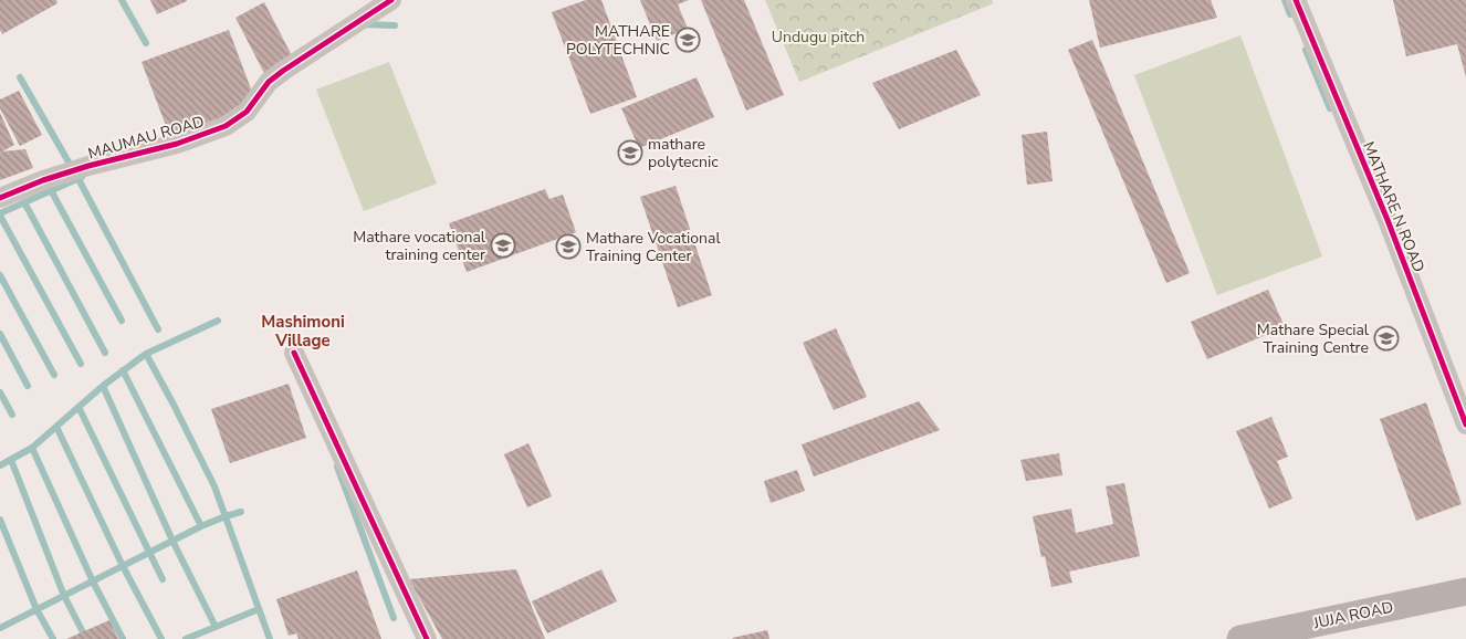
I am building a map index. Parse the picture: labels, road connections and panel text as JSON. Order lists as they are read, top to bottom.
{
  "streets": {
    "main road": ["JUJA ROAD"],
    "street": ["MAUMAU ROAD", "MATHARE N ROAD"]
  },
  "districts": ["Mashimoni Village"],
  "parks": ["Undugu pitch"],
  "places": {
    "school or university": [
      "MATHARE POLYTECHNIC",
      "mathare polytecnic",
      "Mathare vocational training center",
      "Mathare Vocational Training Center",
      "Mathare Special Training Centre"
    ]
  }
}
